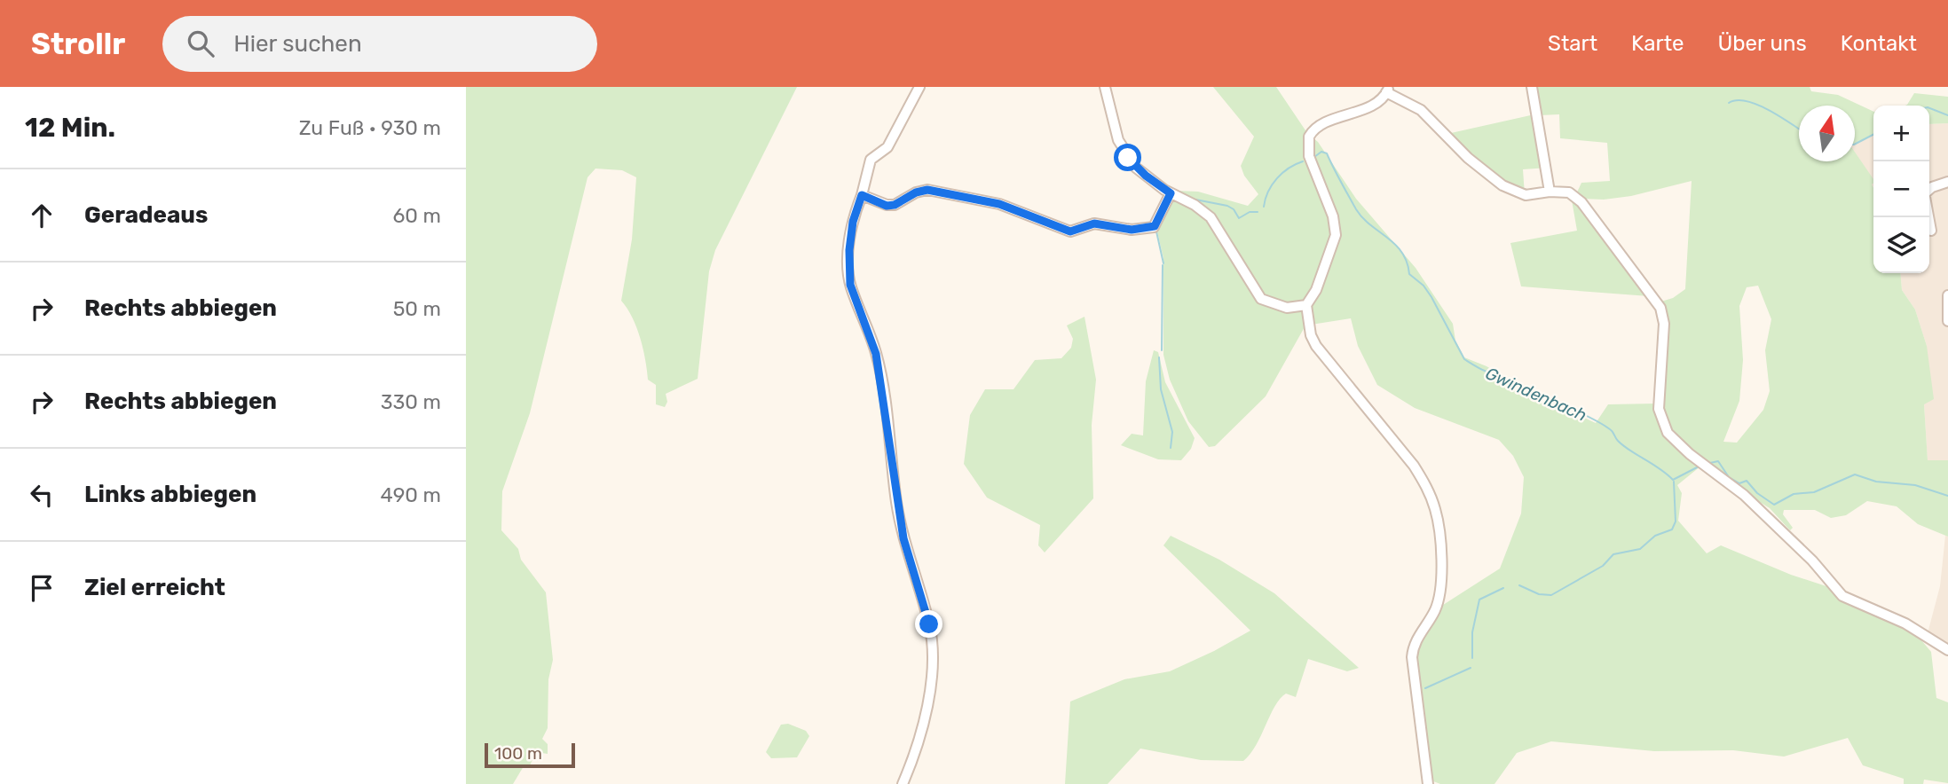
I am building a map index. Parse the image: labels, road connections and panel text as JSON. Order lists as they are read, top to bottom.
{
  "water": ["Gwindenbach"],
  "scale_bar": "100 m",
  "north": "top",
  "page": {
    "header": "Strollr",
    "search": "Hier suchen",
    "nav": [
      "Start",
      "Karte",
      "Über uns",
      "Kontakt"
    ],
    "heading": ["12 Min.", "Zu Fuß · 930 m"],
    "map_buttons": ["+", "−"],
    "list": [
      ["Geradeaus", "60 m"],
      ["Rechts abbiegen", "50 m"],
      ["Rechts abbiegen", "330 m"],
      ["Links abbiegen", "490 m"],
      "Ziel erreicht"
    ],
    "scale": "100 m"
  }
}
